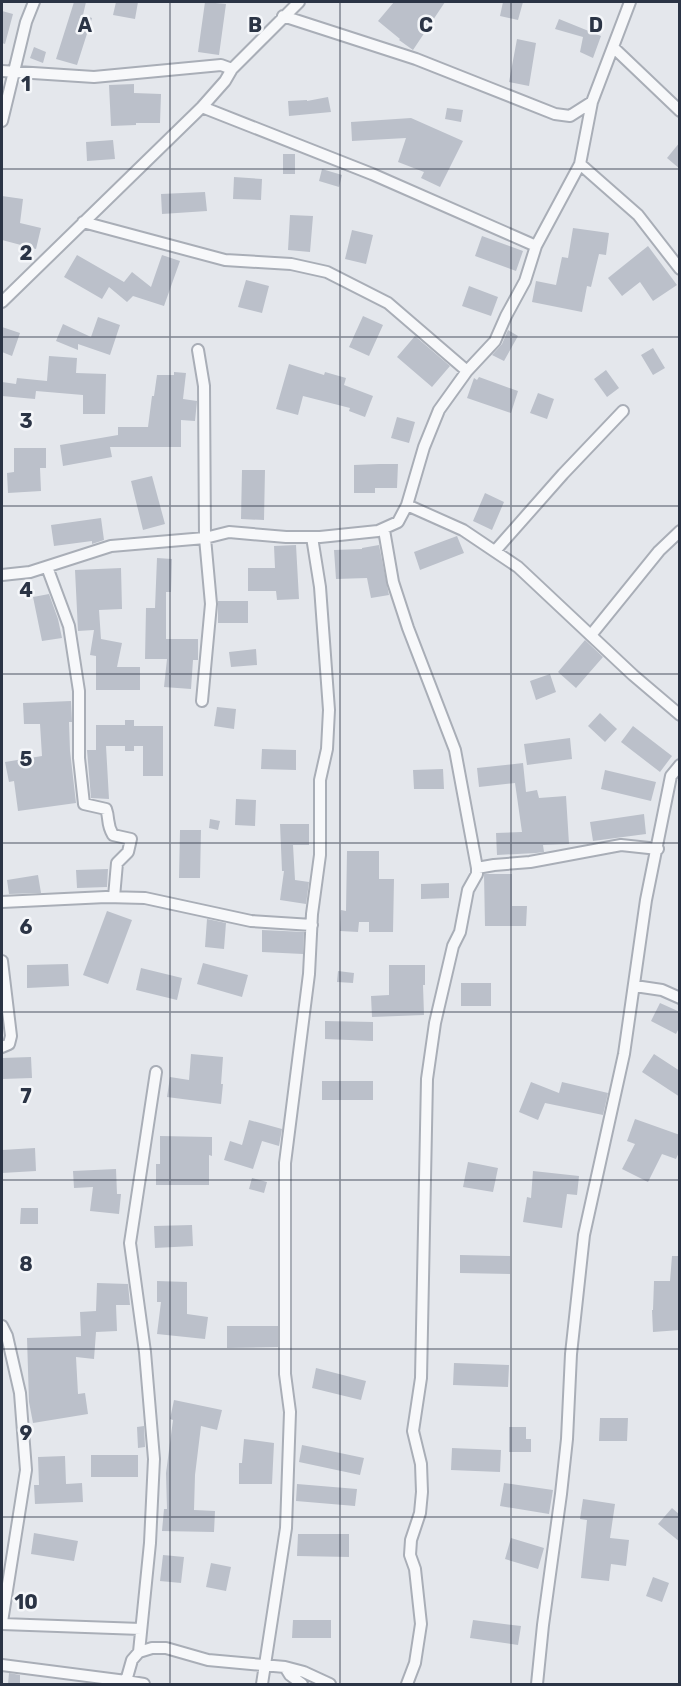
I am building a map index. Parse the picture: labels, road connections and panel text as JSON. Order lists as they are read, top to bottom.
{
  "grid": {
    "columns": [
      "A",
      "B",
      "C",
      "D"
    ],
    "rows": [
      "1",
      "2",
      "3",
      "4",
      "5",
      "6",
      "7",
      "8",
      "9",
      "10"
    ]
  }
}
